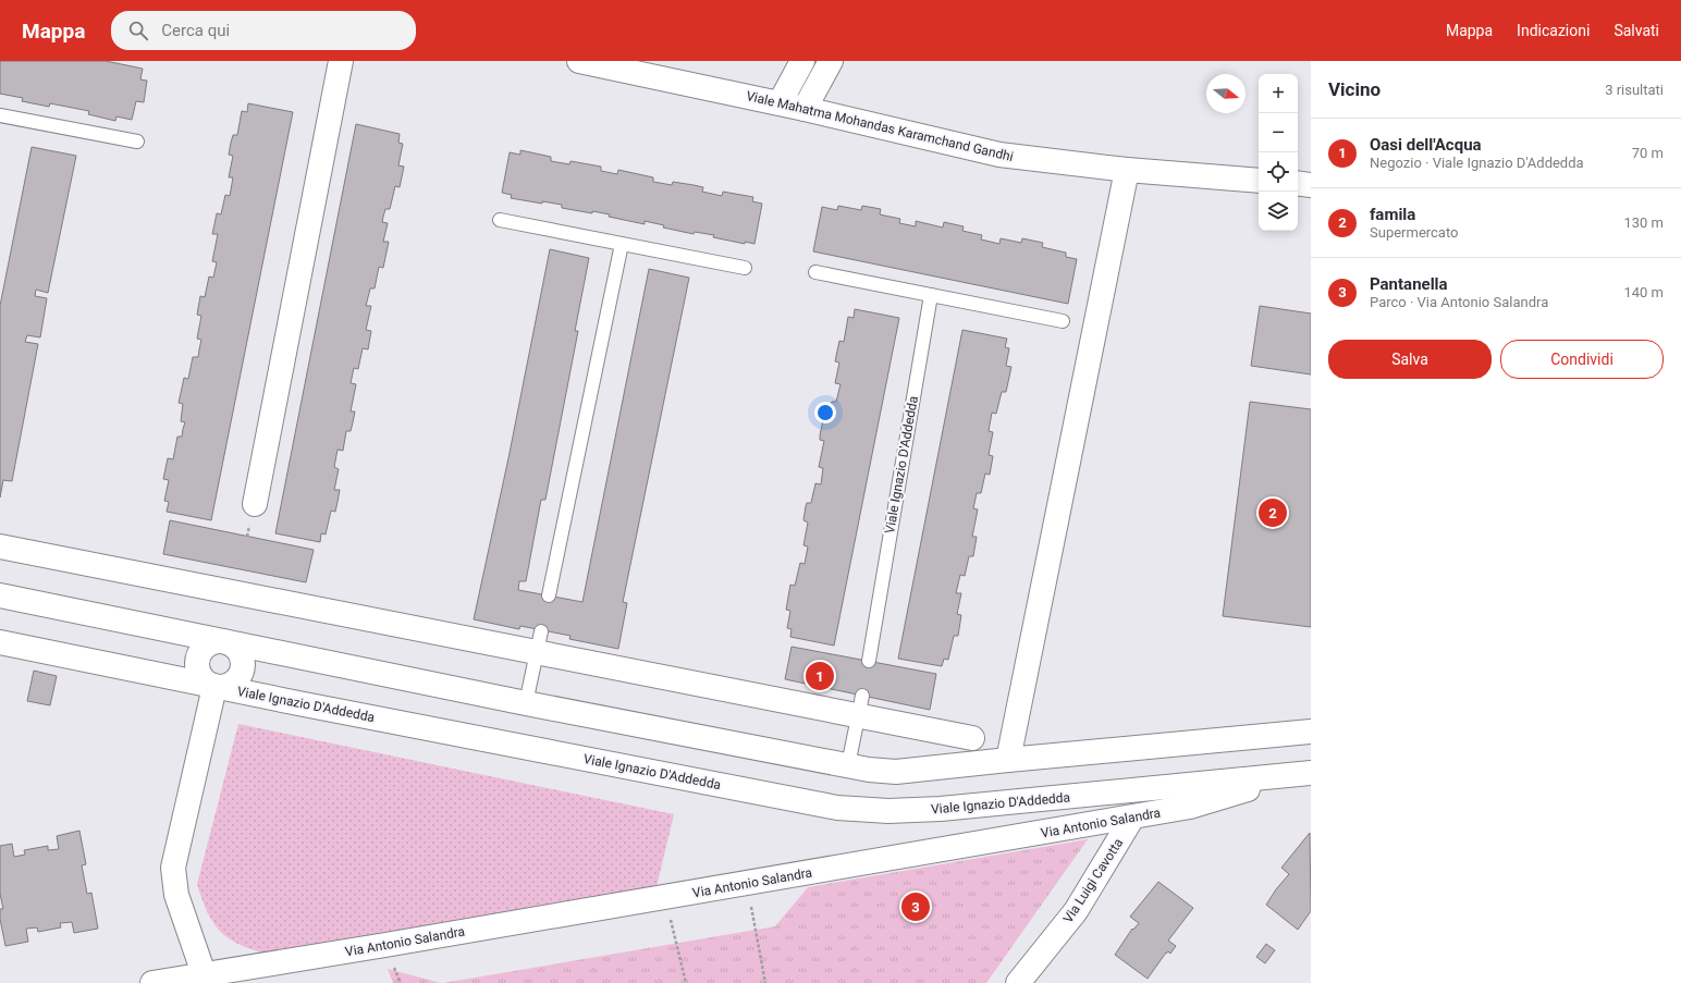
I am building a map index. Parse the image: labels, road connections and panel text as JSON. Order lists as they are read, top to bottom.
{
  "streets": {
    "street": [
      "Viale Mahatma Mohandas Karamchand Gandhi",
      "Viale Ignazio D'Addedda",
      "Via Antonio Salandra",
      "Via Luigi Cavotta"
    ]
  },
  "crossings": [
    ["Viale Ignazio D'Addedda", "Via Antonio Salandra"],
    ["Via Antonio Salandra", "Via Luigi Cavotta"]
  ],
  "north": "right",
  "page": {
    "header": "Mappa",
    "search": "Cerca qui",
    "nav": ["Mappa", "Indicazioni", "Salvati"],
    "heading": ["Vicino", "3 risultati"],
    "map_buttons": ["+", "−"],
    "list": [
      {
        "mark": "1",
        "name": "Oasi dell'Acqua",
        "note": "Negozio · Viale Ignazio D'Addedda",
        "value": "70 m"
      },
      {
        "mark": "2",
        "name": "famila",
        "note": "Supermercato",
        "value": "130 m"
      },
      {
        "mark": "3",
        "name": "Pantanella",
        "note": "Parco · Via Antonio Salandra",
        "value": "140 m"
      }
    ],
    "buttons": ["Salva", "Condividi"],
    "pins": ["2", "1", "3"]
  }
}
